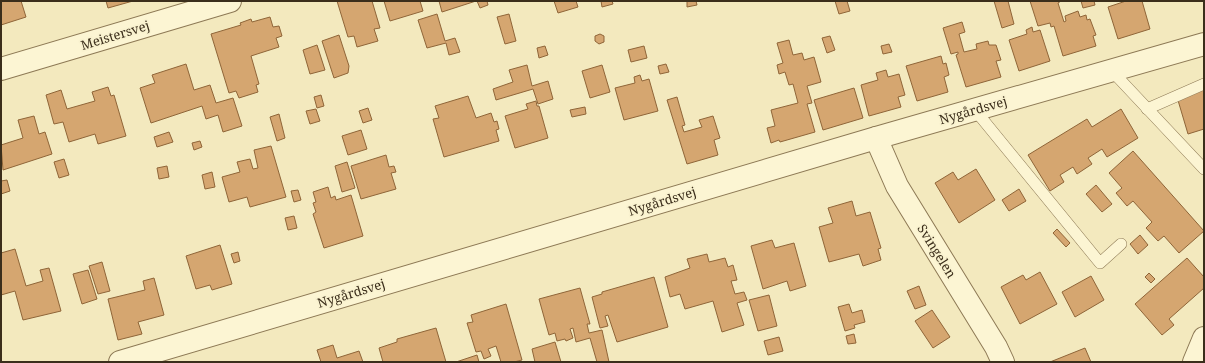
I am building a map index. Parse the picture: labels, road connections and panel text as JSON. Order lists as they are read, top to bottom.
{
  "streets": {
    "street": ["Meistersvej", "Nygårdsvej", "Svingelen"]
  },
  "crossings": [
    ["Nygårdsvej", "Svingelen"]
  ]
}
